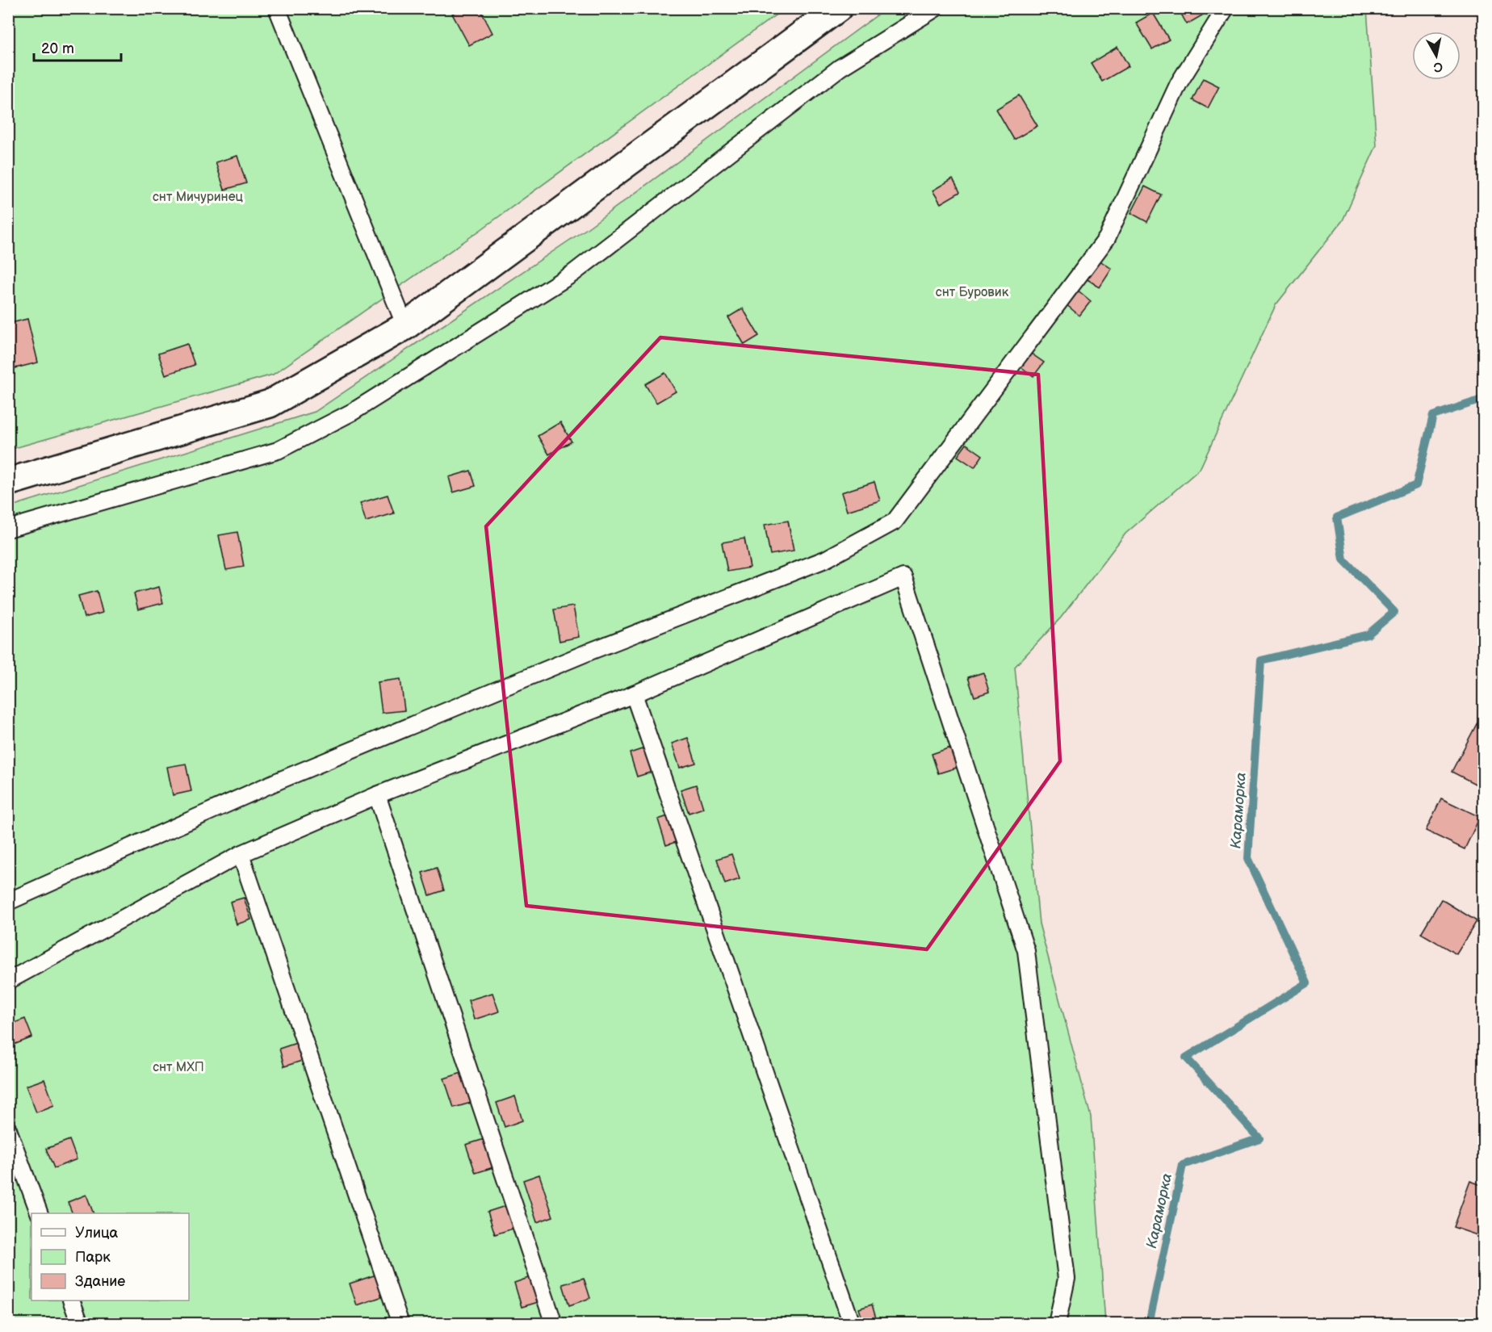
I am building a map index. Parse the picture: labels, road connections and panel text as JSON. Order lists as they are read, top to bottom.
{
  "water": ["Караморка"],
  "parks": ["снт Мичуринец", "снт Буровик", "снт МХП"],
  "legend": ["Улица", "Парк", "Здание"],
  "scale_bar": "20 m",
  "north": "bottom"
}
